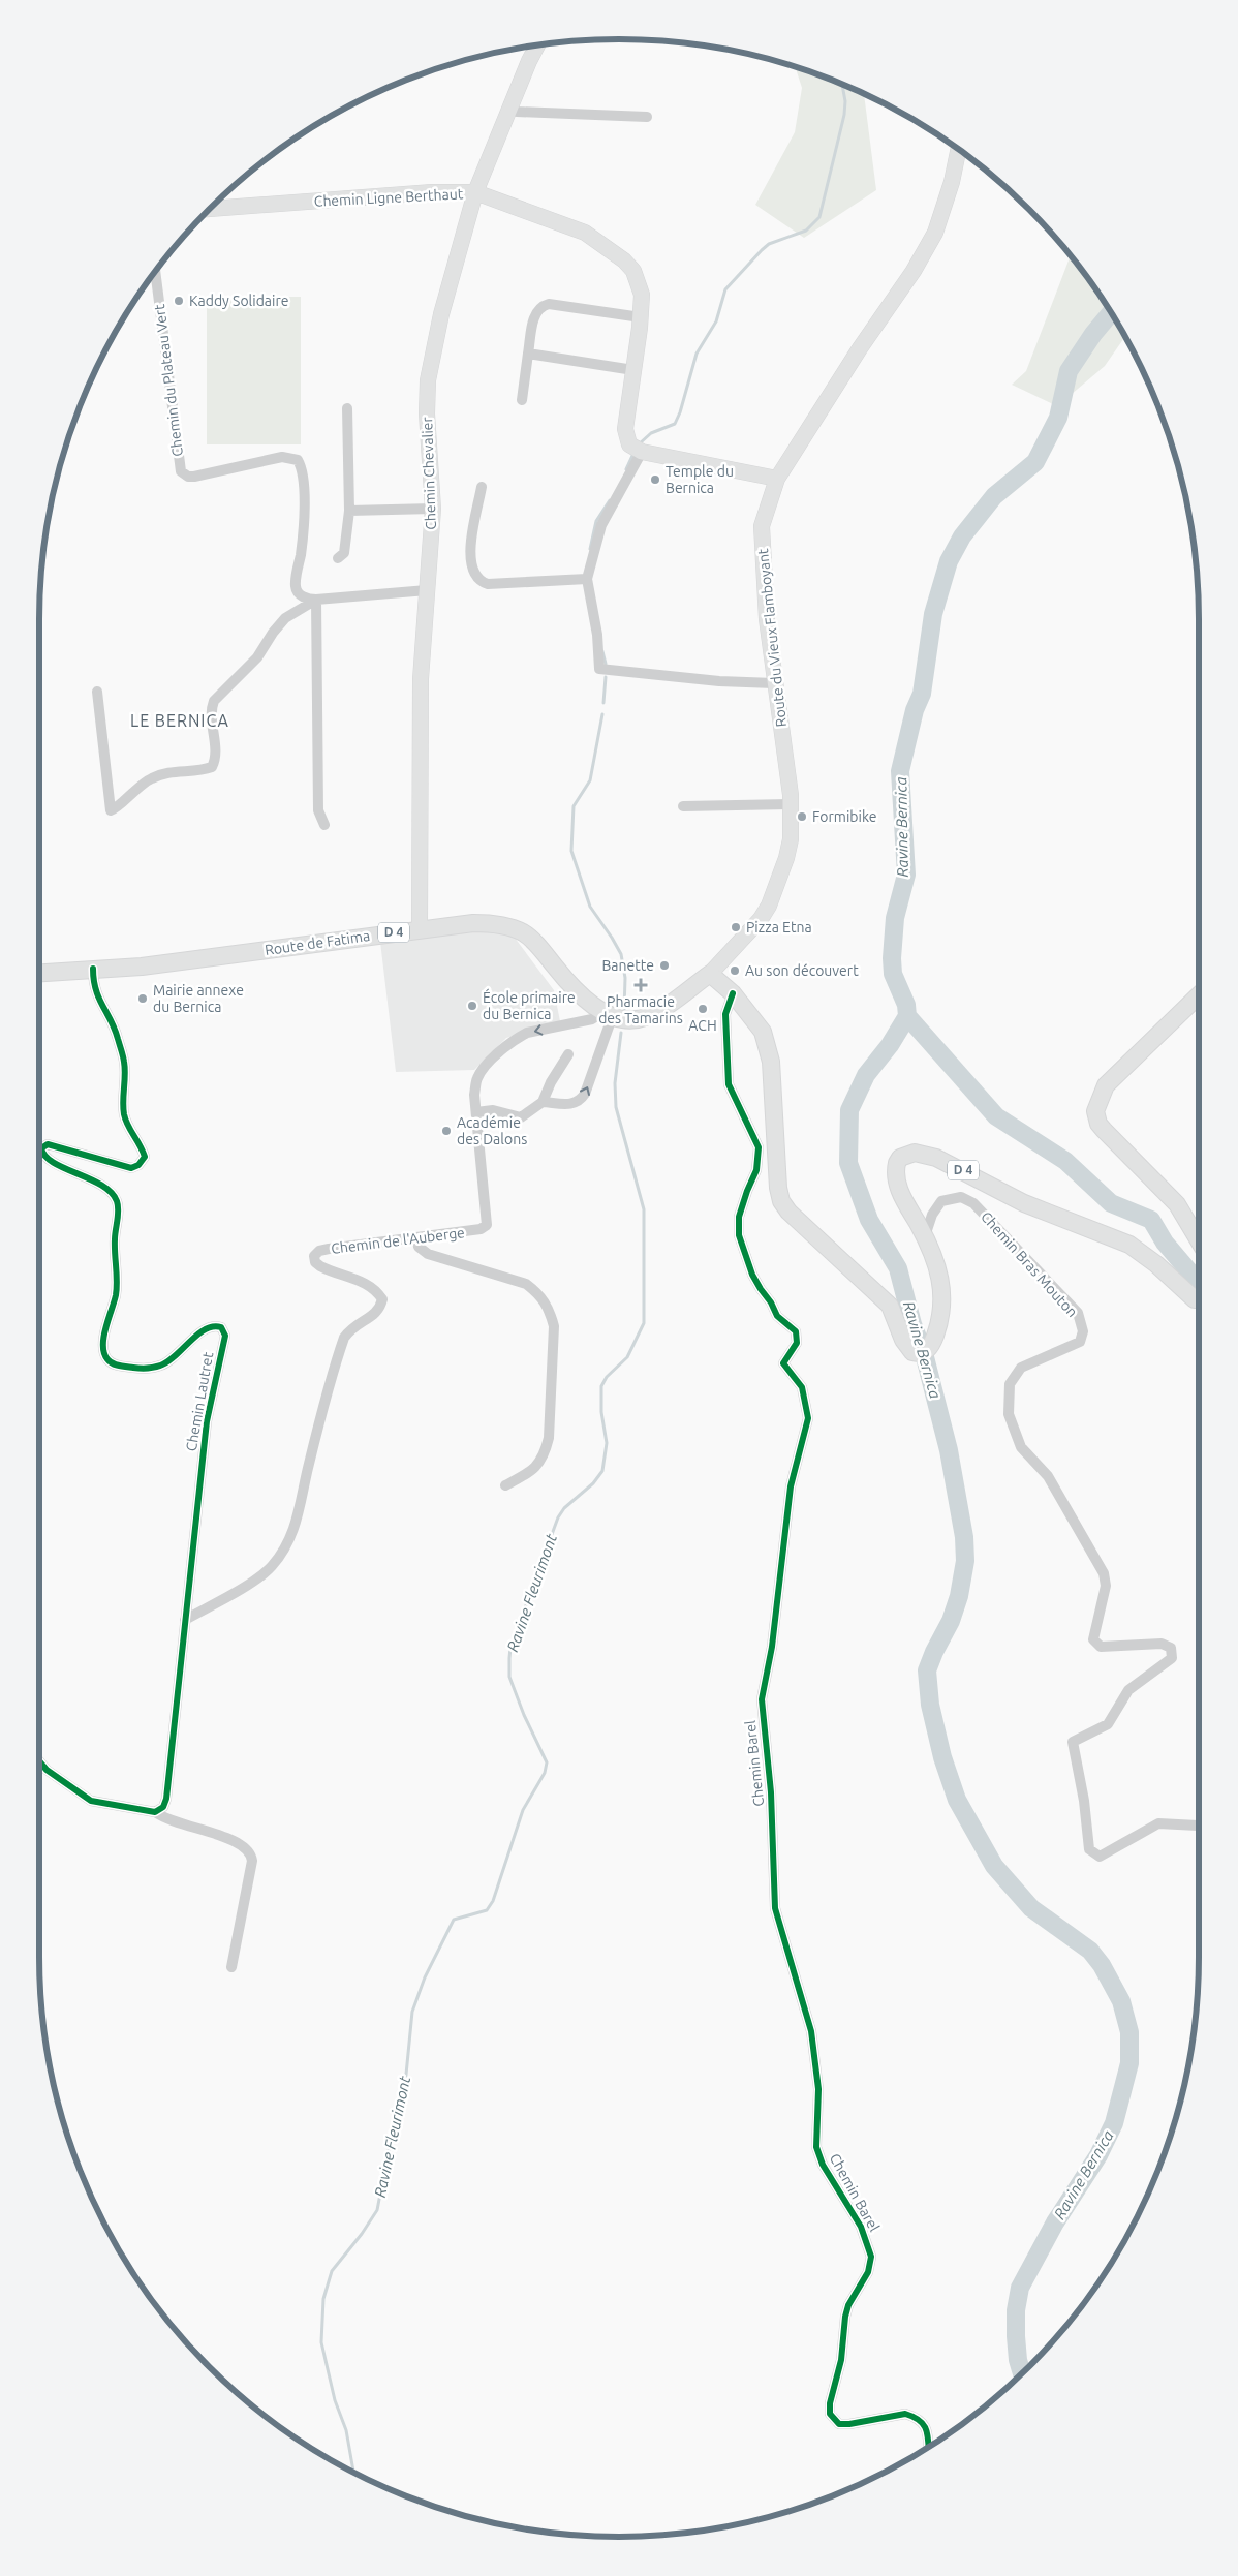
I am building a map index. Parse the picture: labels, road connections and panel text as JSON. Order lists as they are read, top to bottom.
{
  "streets": {
    "main road": ["D 4", "Route de Fatima"],
    "street": [
      "Chemin Ligne Berthaut",
      "Chemin du Plateau Vert",
      "Chemin Chevalier",
      "Route du Vieux Flamboyant",
      "Chemin de l'Auberge",
      "Chemin Bras Mouton",
      "Chemin Lautret",
      "Chemin Barel"
    ]
  },
  "crossings": [
    ["Chemin Ligne Berthaut", "Chemin Chevalier"],
    ["Chemin Chevalier", "Route de Fatima"],
    ["Route du Vieux Flamboyant", "D 4"],
    ["Route du Vieux Flamboyant", "Route de Fatima"],
    ["D 4", "Route de Fatima"],
    ["D 4", "Chemin Bras Mouton"],
    ["D 4", "Chemin Barel"],
    ["Route de Fatima", "Chemin de l'Auberge"],
    ["Route de Fatima", "Chemin Lautret"],
    ["Chemin de l'Auberge", "Chemin Lautret"]
  ],
  "districts": ["LE BERNICA"],
  "water": ["Ravine Bernica", "Ravine Fleurimont"],
  "places": {
    "other": [
      "Kaddy Solidaire",
      "Temple du Bernica",
      "Formibike",
      "Pizza Etna",
      "Banette",
      "Au son découvert",
      "Mairie annexe du Bernica",
      "École primaire du Bernica",
      "ACH",
      "Académie des Dalons"
    ],
    "health": ["Pharmacie des Tamarins"]
  }
}
